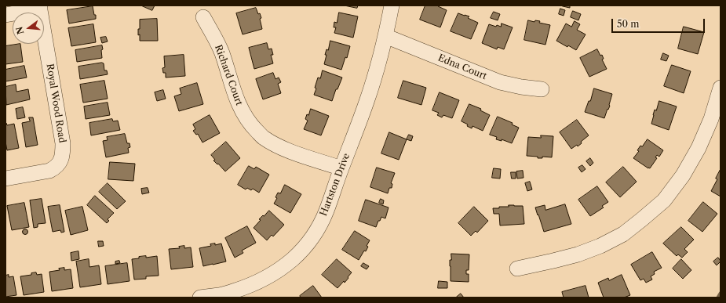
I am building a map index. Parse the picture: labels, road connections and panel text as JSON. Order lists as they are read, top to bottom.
{
  "streets": {
    "street": [
      "Edna Court",
      "Richard Court",
      "Royal Wood Road",
      "Hartston Drive"
    ]
  },
  "crossings": [
    ["Edna Court", "Hartston Drive"],
    ["Richard Court", "Hartston Drive"]
  ],
  "scale_bar": "50 m",
  "north": "left"
}
